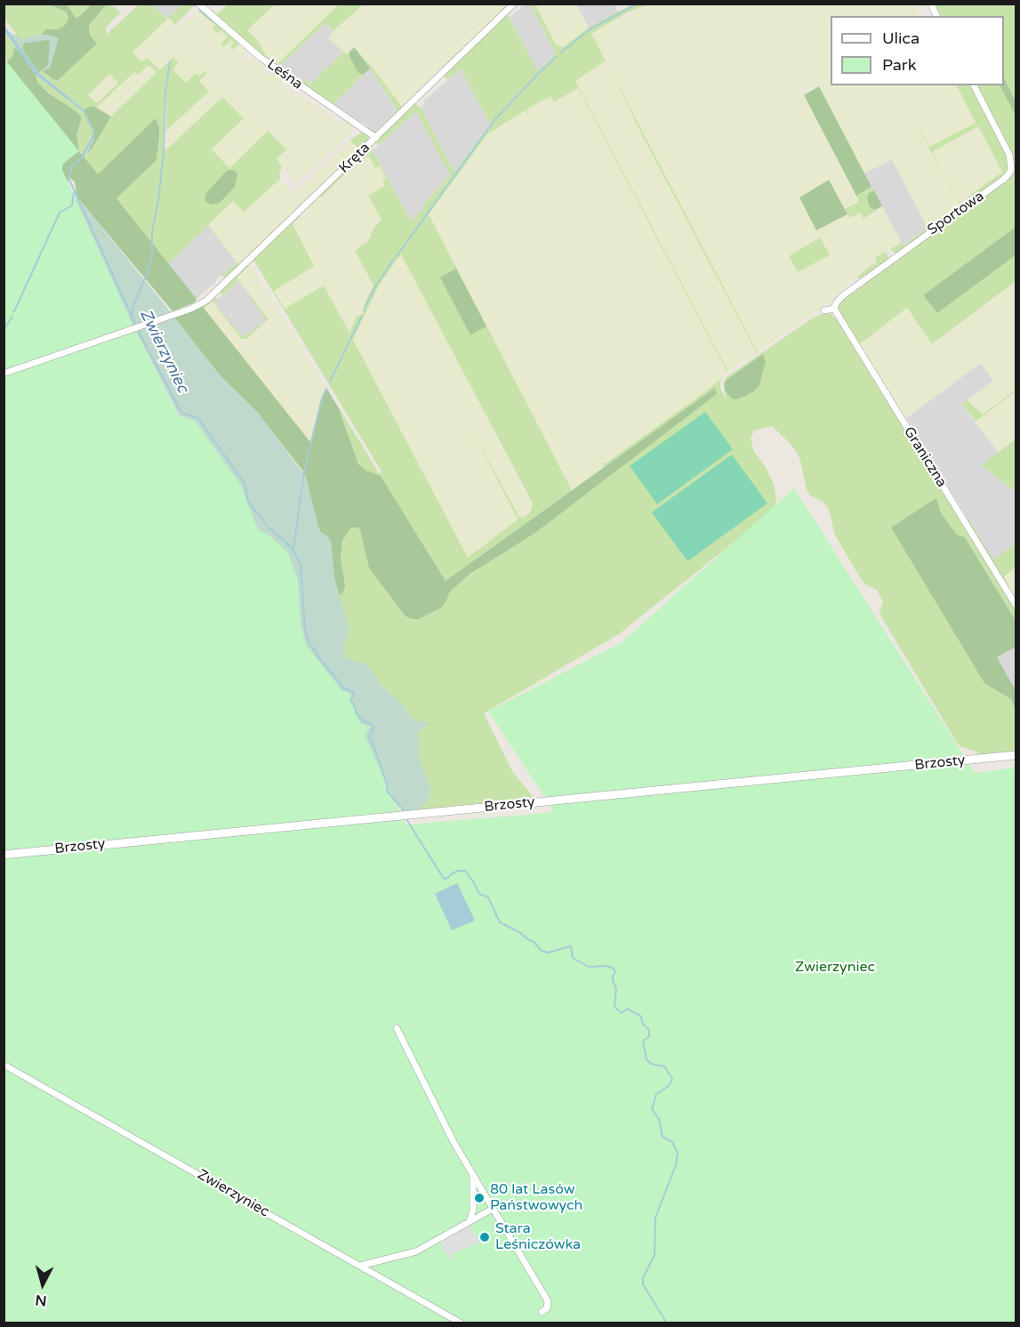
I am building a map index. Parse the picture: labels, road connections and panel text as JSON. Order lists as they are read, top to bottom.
{
  "streets": {
    "street": [
      "Leśna",
      "Kręta",
      "Sportowa",
      "Graniczna",
      "Brzosty",
      "Zwierzyniec"
    ]
  },
  "crossings": [
    ["Leśna", "Kręta"],
    ["Sportowa", "Graniczna"]
  ],
  "water": ["Zwierzyniec"],
  "parks": ["Zwierzyniec"],
  "places": ["80 lat Lasów Państwowych", "Stara Leśniczówka"],
  "legend": ["Ulica", "Park"],
  "north": "bottom"
}
